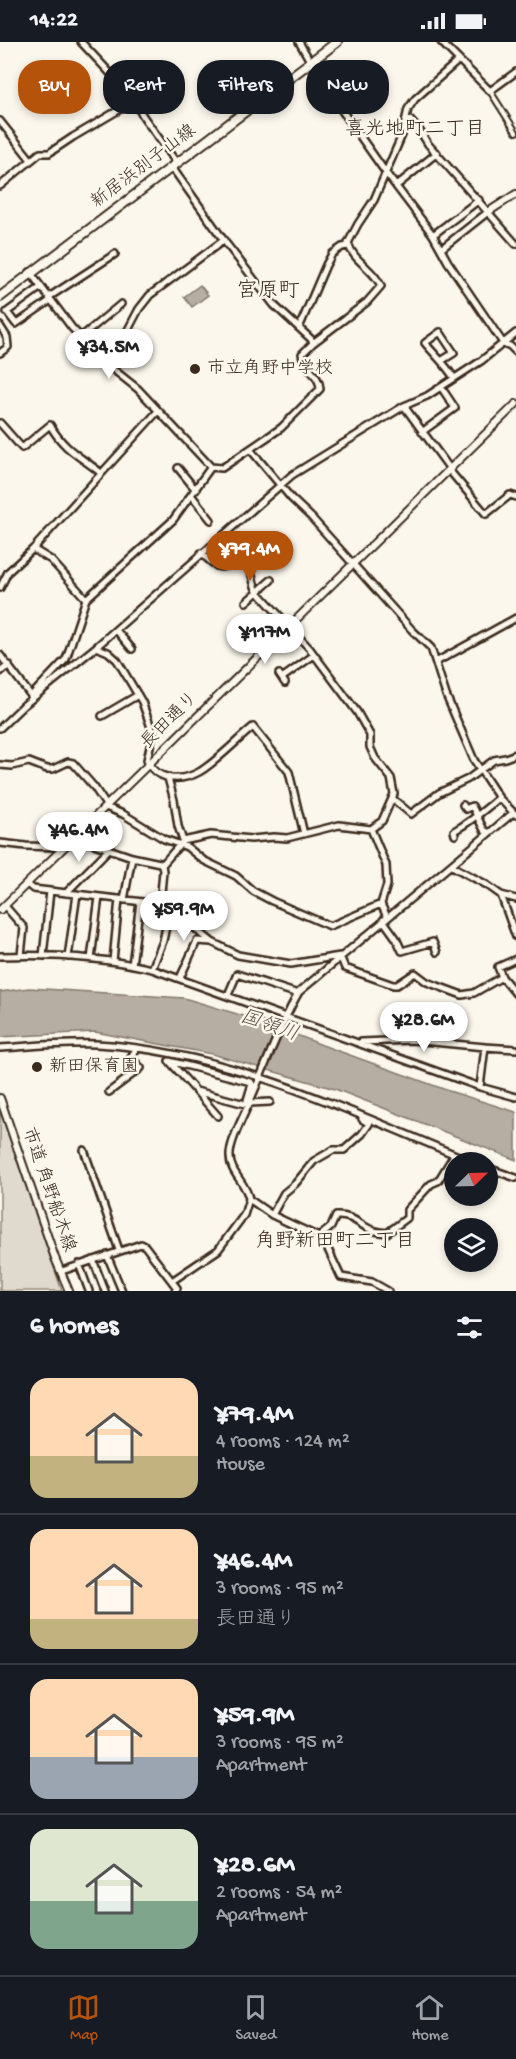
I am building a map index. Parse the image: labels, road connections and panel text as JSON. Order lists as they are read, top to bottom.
{
  "streets": {
    "main road": ["新居浜別子山線"],
    "street": ["長田通り", "市道 角野船木線"]
  },
  "districts": ["喜光地町二丁目", "宮原町", "角野新田町二丁目"],
  "water": ["国領川"],
  "places": ["市立角野中学校", "新田保育園"],
  "north": "top right",
  "page": {
    "status": "14:22",
    "chip": [
      "Buy",
      "Rent",
      "Filters",
      "New"
    ],
    "price": [
      "¥34.5M",
      "¥79.4M",
      "¥117M",
      "¥46.4M",
      "¥59.9M",
      "¥28.6M"
    ],
    "heading": "6 homes",
    "list": [
      {
        "name": "¥79.4M",
        "note": "4 rooms · 124 m² · House"
      },
      {
        "name": "¥46.4M",
        "note": "3 rooms · 95 m² · 長田通り"
      },
      {
        "name": "¥59.9M",
        "note": "3 rooms · 95 m² · Apartment"
      },
      {
        "name": "¥28.6M",
        "note": "2 rooms · 54 m² · Apartment"
      }
    ],
    "tabs": ["Map", "Saved", "Home"]
  }
}
